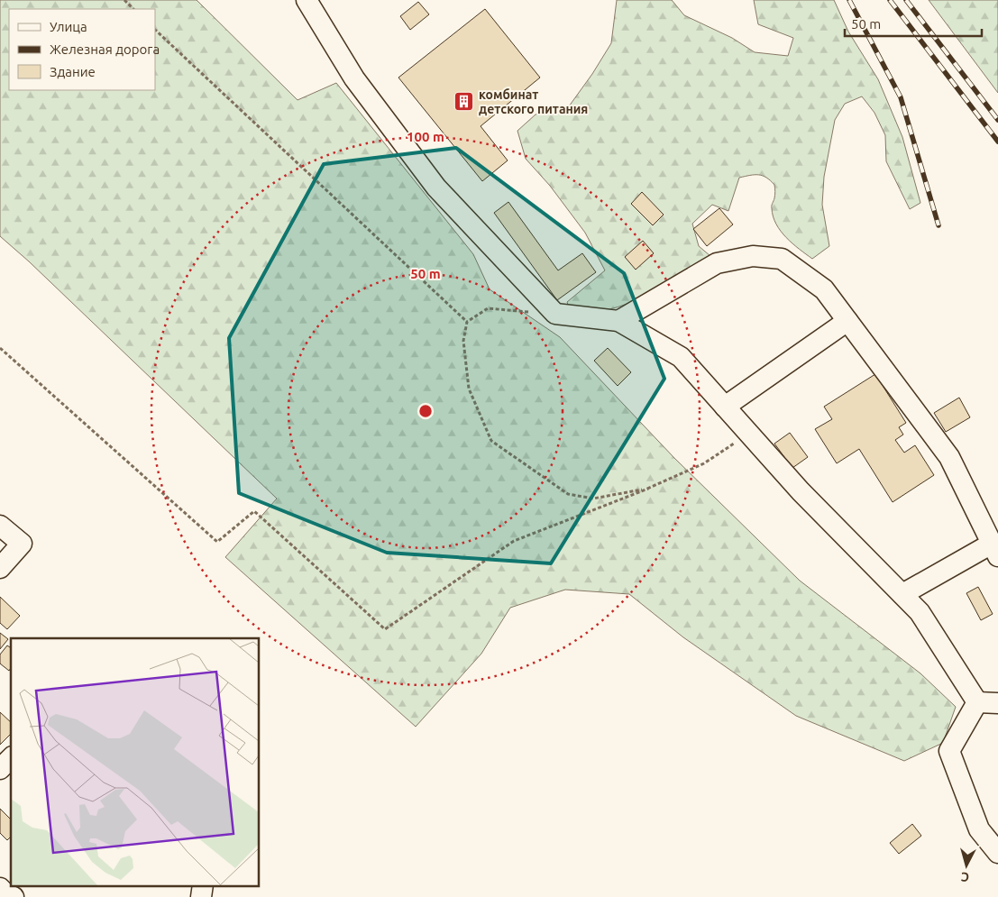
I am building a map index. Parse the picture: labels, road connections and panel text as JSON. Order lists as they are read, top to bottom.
{
  "places": {
    "building": ["комбинат детского питания"]
  },
  "legend": ["Улица", "Железная дорога", "Здание"],
  "scale_bar": "50 m",
  "north": "bottom",
  "rings": ["100 m", "50 m"]
}
